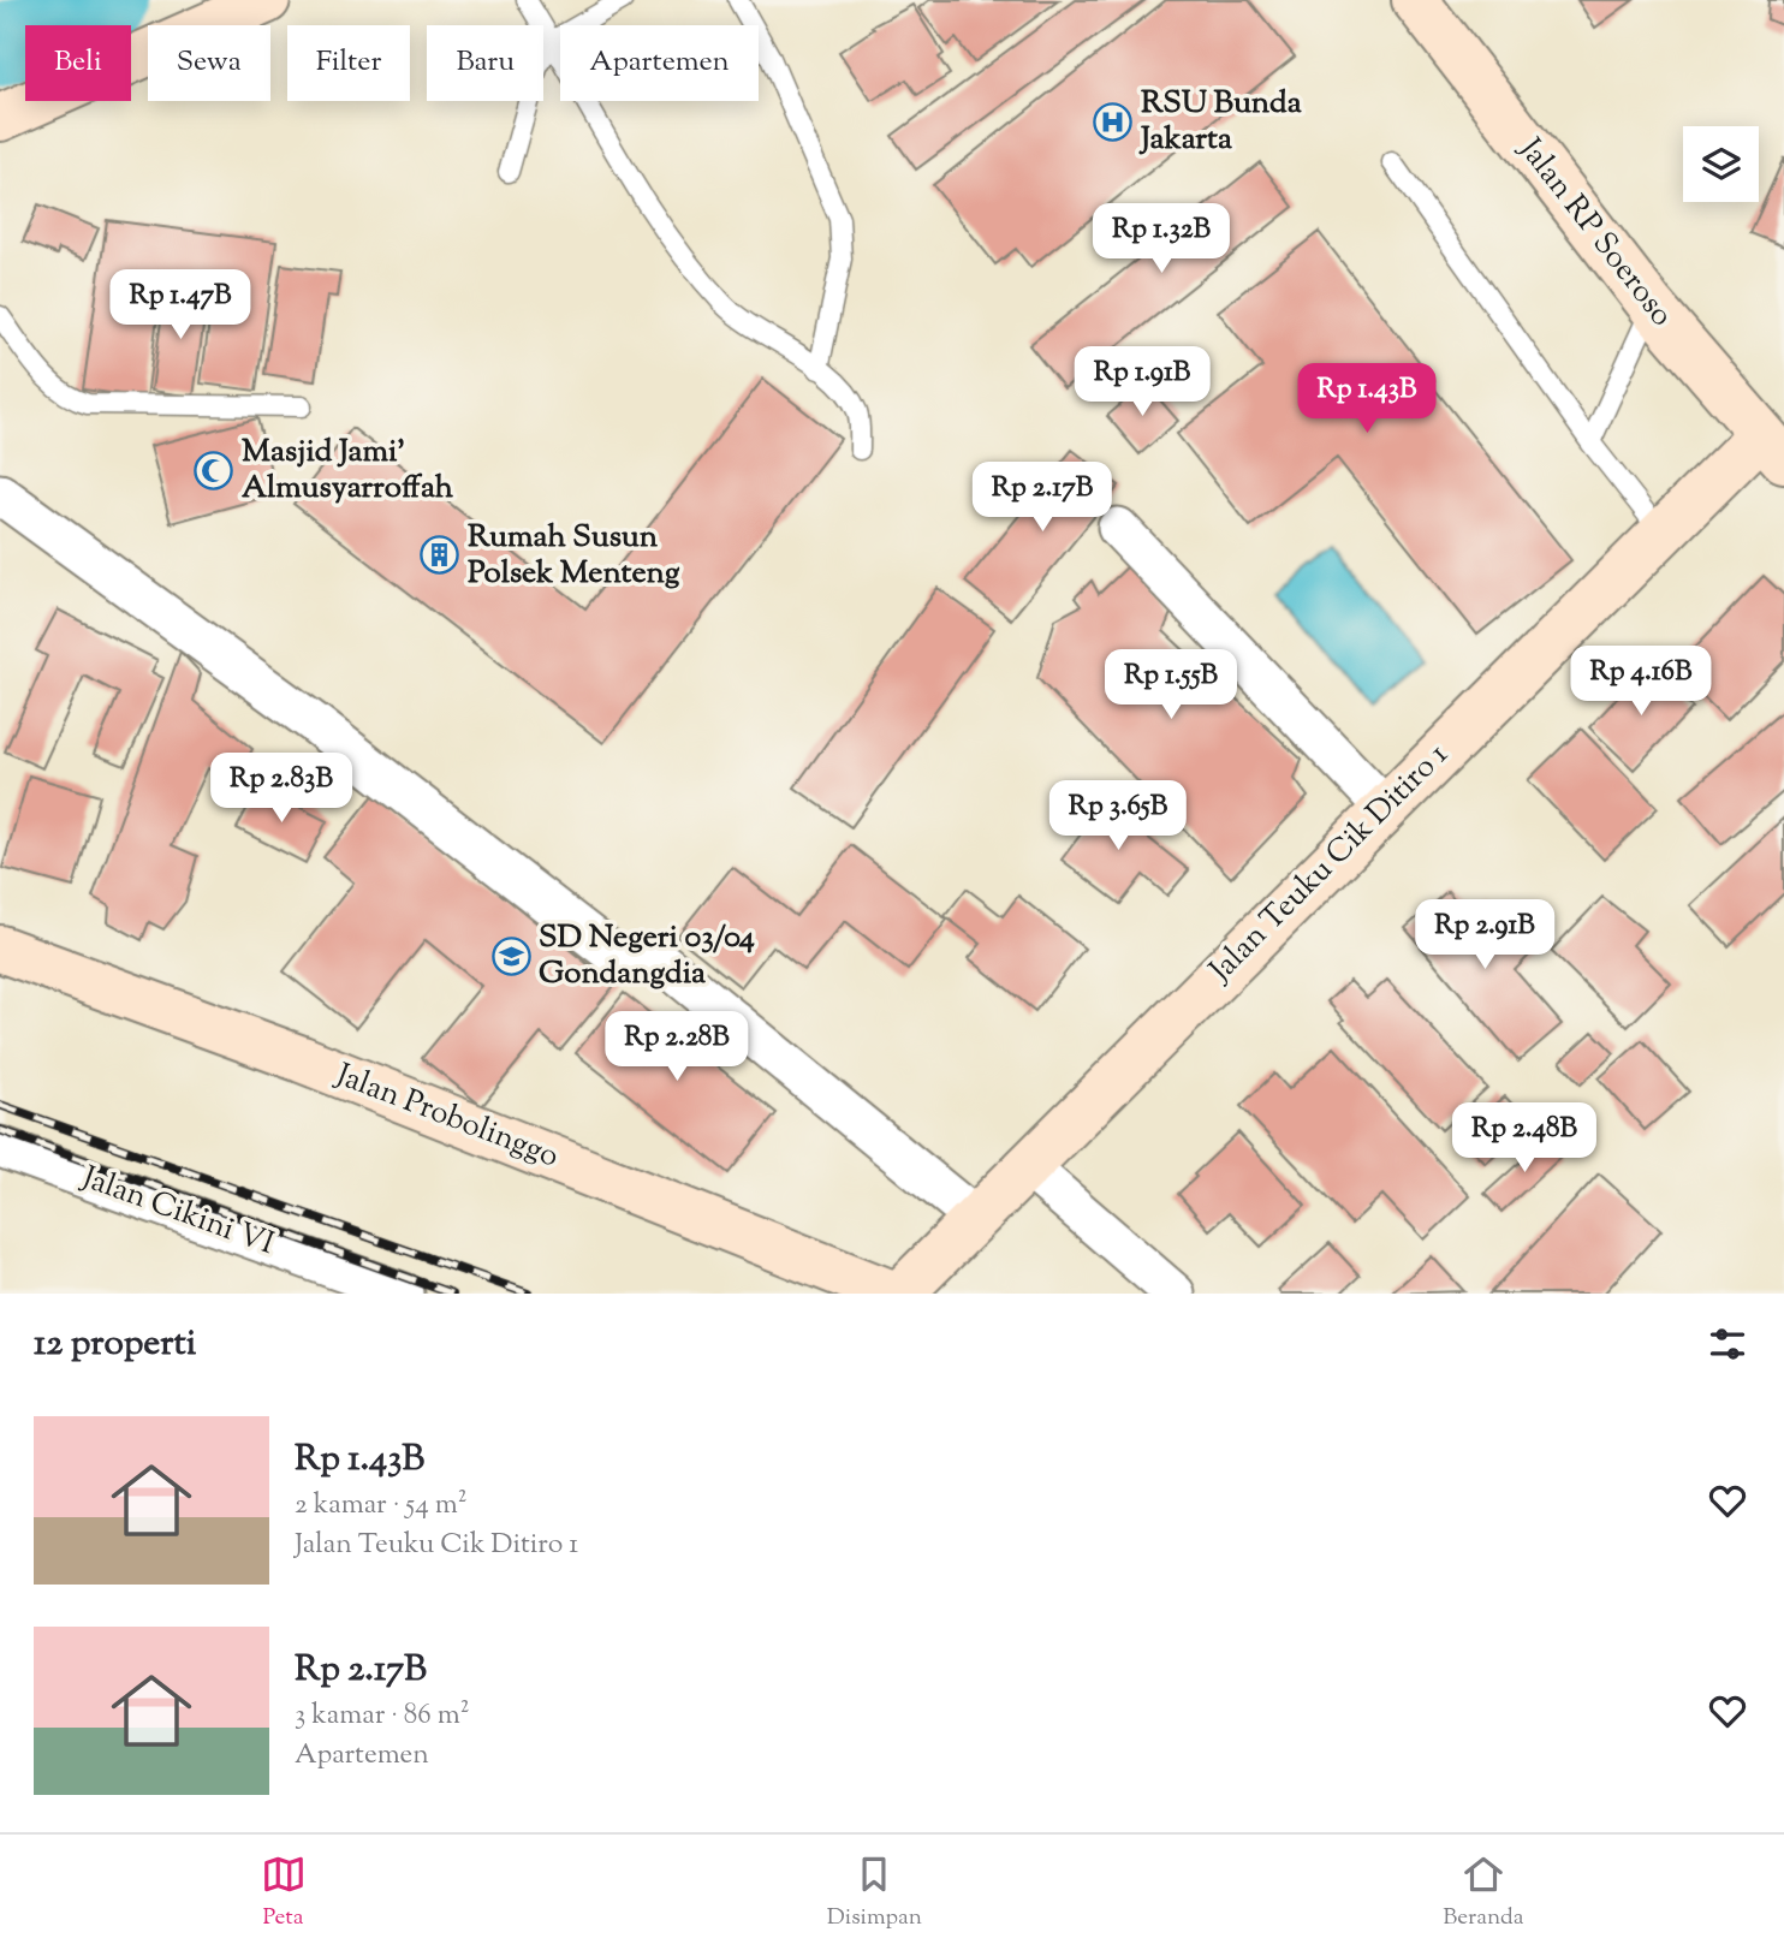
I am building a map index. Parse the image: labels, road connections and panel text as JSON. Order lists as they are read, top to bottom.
{
  "streets": {
    "street": [
      "Jalan RP Soeroso",
      "Jalan Teuku Cik Ditiro 1",
      "Jalan Probolinggo",
      "Jalan Cikini VI"
    ]
  },
  "crossings": [
    ["Jalan RP Soeroso", "Jalan Teuku Cik Ditiro 1"]
  ],
  "places": {
    "hospital": ["RSU Bunda Jakarta"],
    "mosque": ["Masjid Jami' Almusyarroffah"],
    "building": ["Rumah Susun Polsek Menteng"],
    "school or university": ["SD Negeri 03/04 Gondangdia"]
  },
  "page": {
    "chip": [
      "Beli",
      "Sewa",
      "Filter",
      "Baru",
      "Apartemen"
    ],
    "price": [
      "Rp 1.32B",
      "Rp 1.47B",
      "Rp 1.91B",
      "Rp 1.43B",
      "Rp 2.17B",
      "Rp 4.16B",
      "Rp 1.55B",
      "Rp 2.83B",
      "Rp 3.65B",
      "Rp 2.91B",
      "Rp 2.28B",
      "Rp 2.48B"
    ],
    "heading": "12 properti",
    "list": [
      {
        "name": "Rp 1.43B",
        "note": "2 kamar · 54 m² · Jalan Teuku Cik Ditiro 1"
      },
      {
        "name": "Rp 2.17B",
        "note": "3 kamar · 86 m² · Apartemen"
      }
    ],
    "tabs": ["Peta", "Disimpan", "Beranda"]
  }
}
